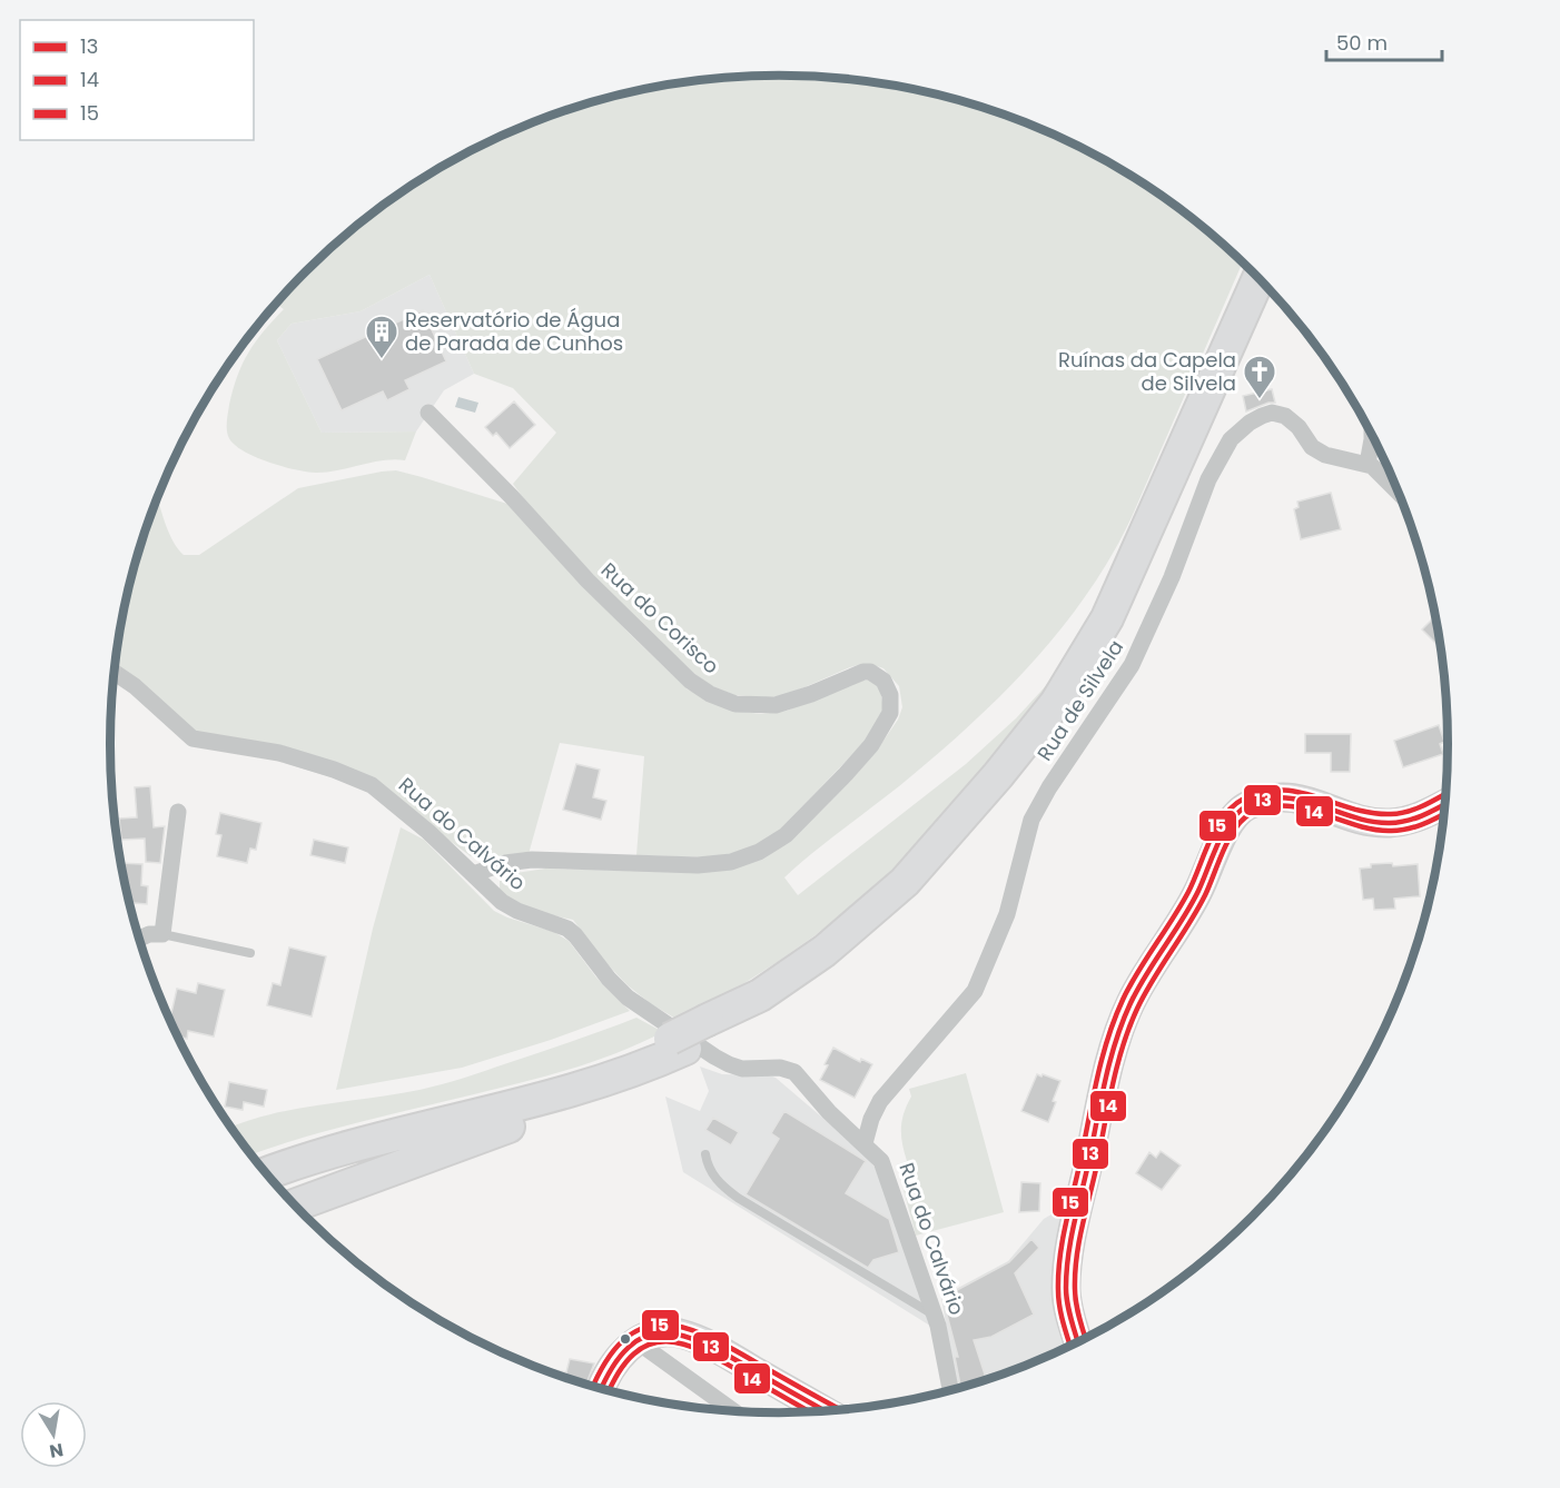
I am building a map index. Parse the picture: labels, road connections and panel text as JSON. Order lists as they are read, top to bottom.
{
  "streets": {
    "street": ["Rua do Corisco", "Rua de Silvela", "Rua do Calvário"]
  },
  "crossings": [
    ["Rua do Corisco", "Rua do Calvário"],
    ["Rua de Silvela", "Rua do Calvário"]
  ],
  "places": {
    "building": ["Reservatório de Água de Parada de Cunhos"],
    "church": ["Ruínas da Capela de Silvela"]
  },
  "lines": ["transit line 15", "transit line 13", "transit line 14"],
  "legend": ["13", "14", "15"],
  "scale_bar": "50 m",
  "north": "bottom"
}
